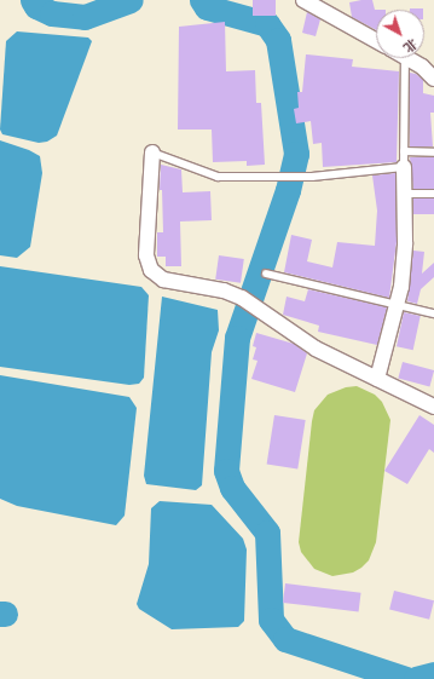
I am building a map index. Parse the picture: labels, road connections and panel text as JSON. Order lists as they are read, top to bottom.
{
  "north": "bottom right"
}
